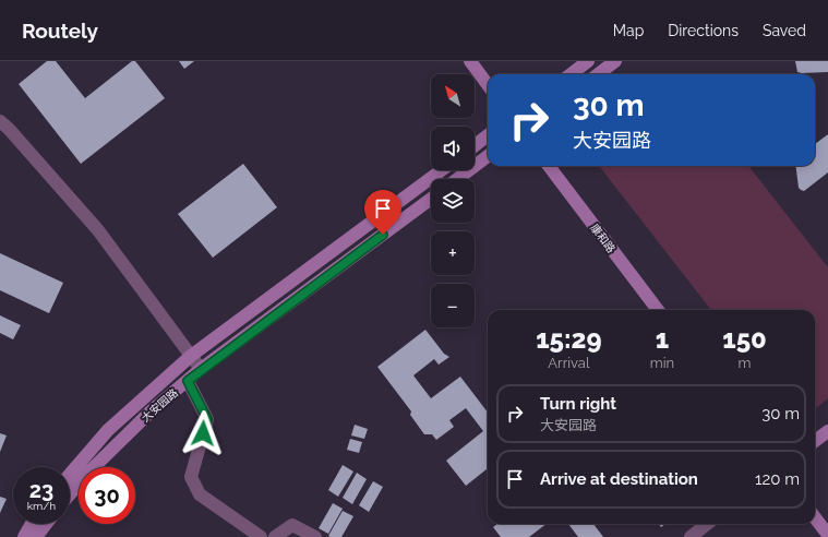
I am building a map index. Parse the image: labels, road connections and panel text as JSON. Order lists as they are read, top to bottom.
{
  "streets": {
    "street": ["康和路", "大安园路"]
  },
  "north": "top left",
  "page": {
    "header": "Routely",
    "nav": ["Map", "Directions", "Saved"],
    "map_buttons": ["+", "−"],
    "turn": ["30 m", "大安园路"],
    "eta": [
      "15:29",
      "Arrival",
      "1",
      "min",
      "150",
      "m"
    ],
    "list": [
      {
        "name": "Turn right",
        "note": "大安园路",
        "value": "30 m"
      },
      {
        "name": "Arrive at destination",
        "value": "120 m"
      }
    ],
    "speed": "23 km/h",
    "limit": "30"
  }
}
